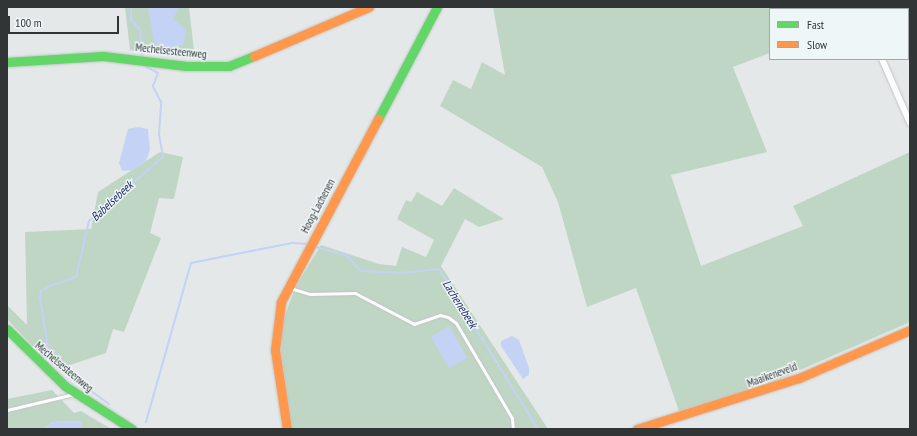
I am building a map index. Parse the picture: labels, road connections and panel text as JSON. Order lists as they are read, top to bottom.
{
  "streets": {
    "street": ["Mechelsesteenweg", "Hoog-Lachenen", "Maaikeneveld"]
  },
  "water": ["Babelsebeek", "Lachenebeek"],
  "legend": ["Fast", "Slow"],
  "scale_bar": "100 m"
}
